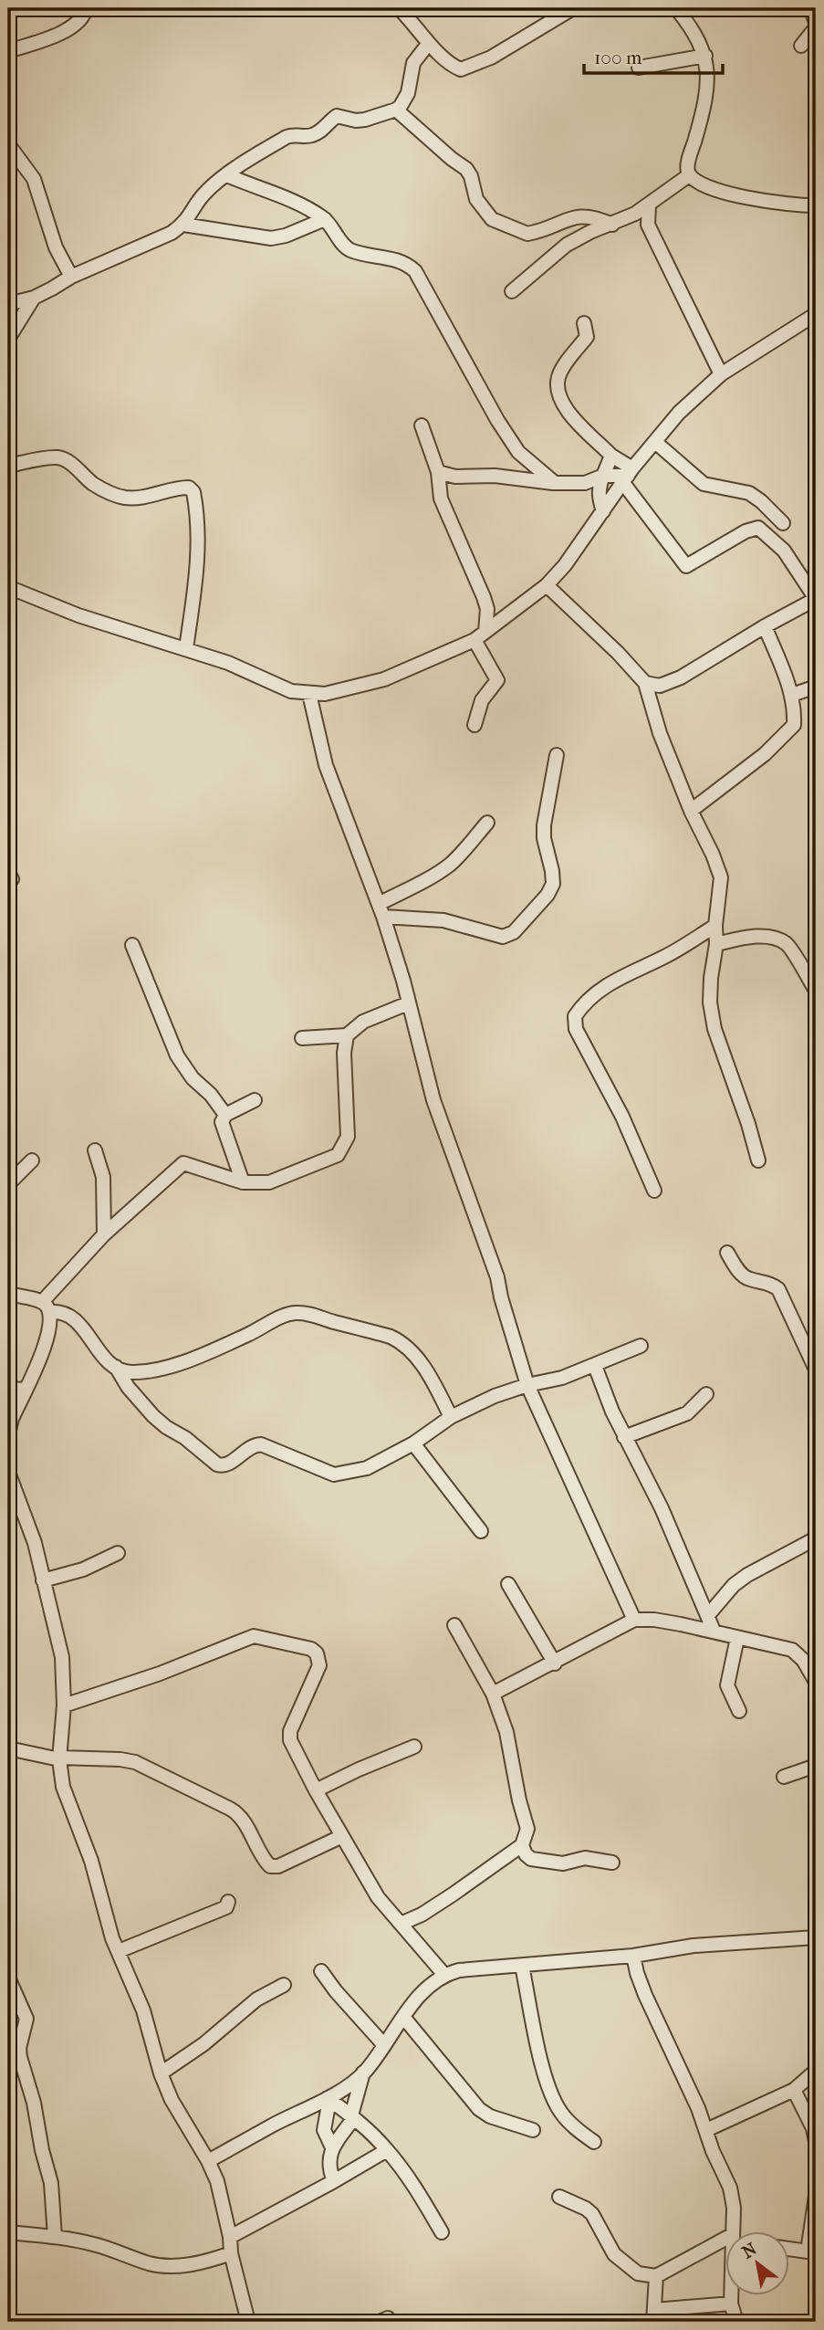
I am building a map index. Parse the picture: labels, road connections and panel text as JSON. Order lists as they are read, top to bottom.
{
  "scale_bar": "100 m",
  "north": "top left"
}
